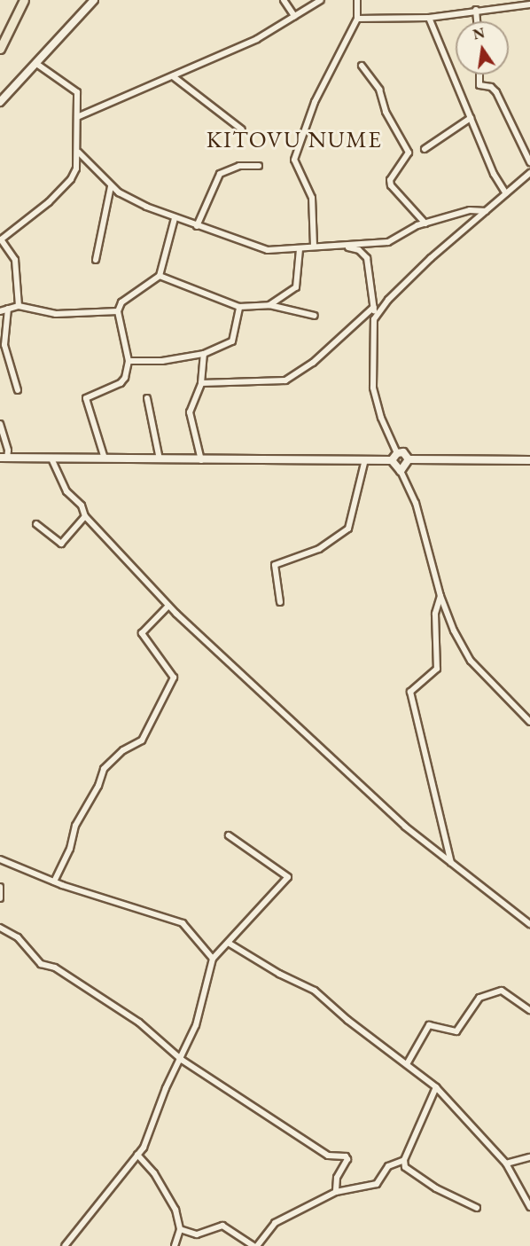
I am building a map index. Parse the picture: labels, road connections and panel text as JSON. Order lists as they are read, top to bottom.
{
  "districts": ["KITOVU NUME"],
  "north": "top"
}
